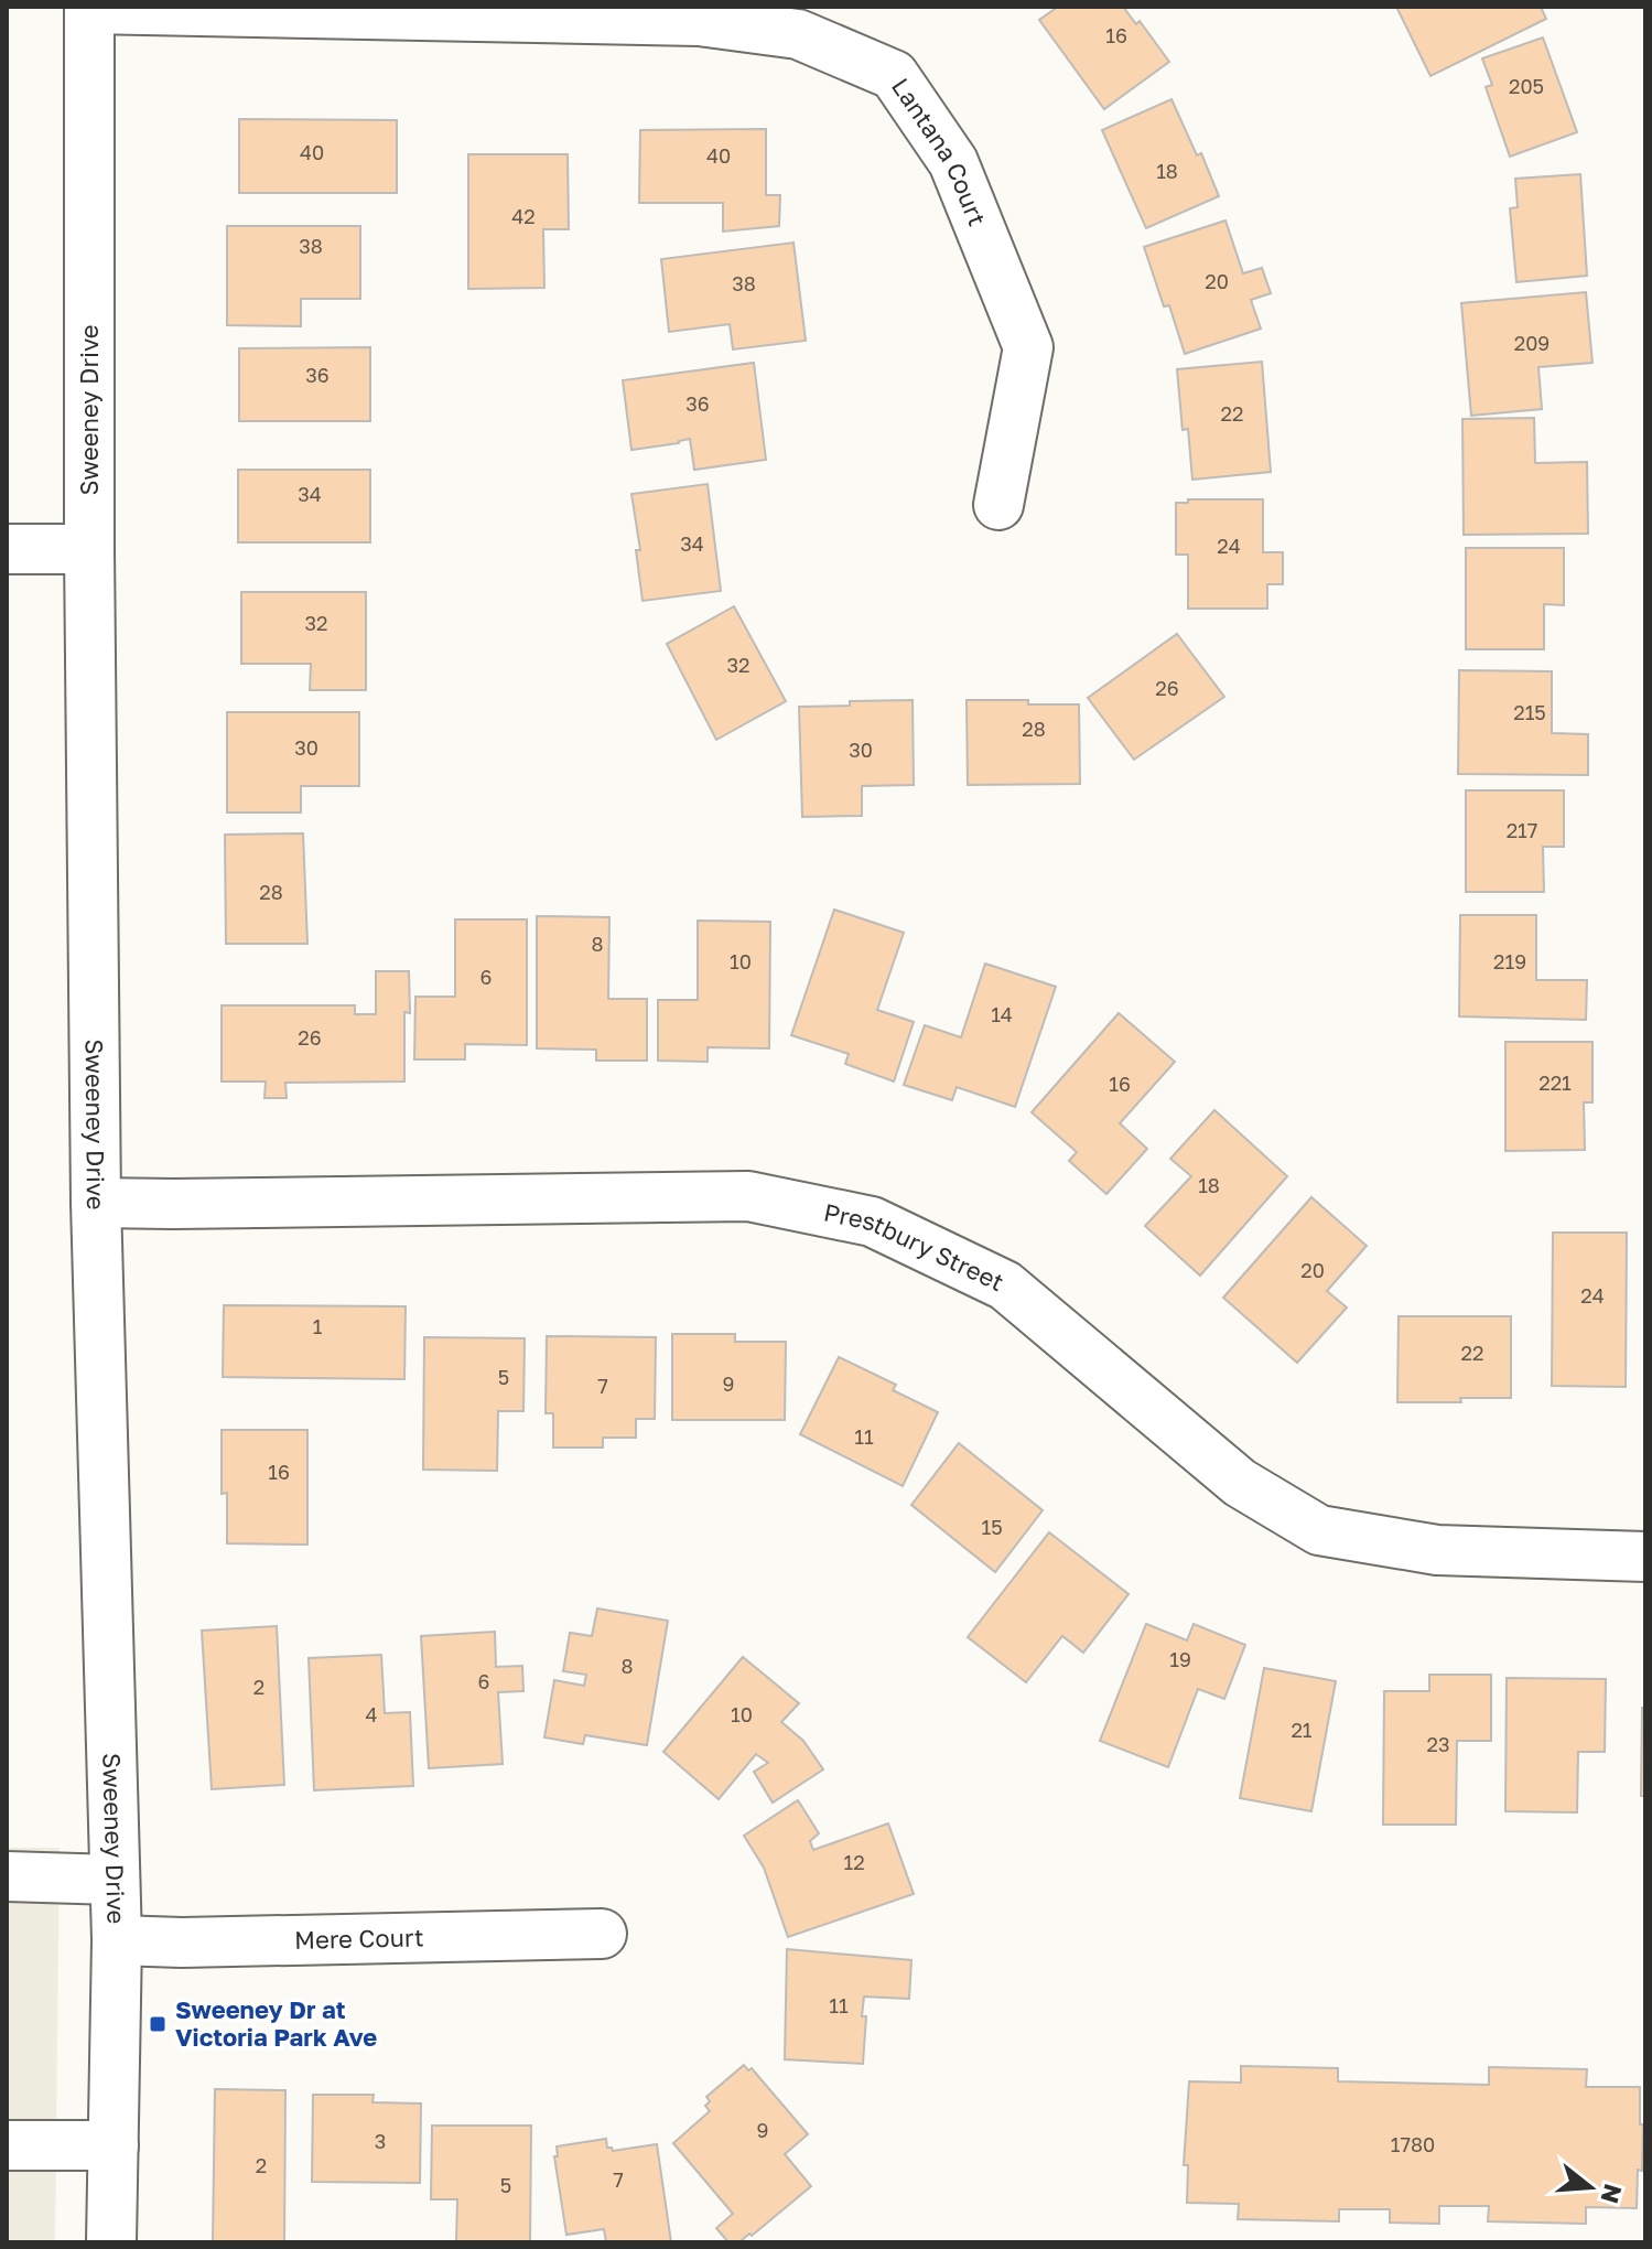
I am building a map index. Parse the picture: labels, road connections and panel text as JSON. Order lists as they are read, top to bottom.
{
  "streets": {
    "street": [
      "Lantana Court",
      "Sweeney Drive",
      "Prestbury Street",
      "Mere Court"
    ]
  },
  "crossings": [
    ["Lantana Court", "Sweeney Drive"],
    ["Sweeney Drive", "Prestbury Street"],
    ["Sweeney Drive", "Mere Court"]
  ],
  "places": {
    "transit": ["Sweeney Dr at Victoria Park Ave"]
  },
  "house_numbers": [
    "16",
    "205",
    "40",
    "40",
    "18",
    "42",
    "38",
    "20",
    "38",
    "209",
    "36",
    "36",
    "22",
    "34",
    "34",
    "24",
    "32",
    "32",
    "26",
    "215",
    "28",
    "30",
    "30",
    "217",
    "28",
    "8",
    "10",
    "219",
    "6",
    "14",
    "26",
    "221",
    "16",
    "18",
    "20",
    "24",
    "1",
    "22",
    "5",
    "9",
    "7",
    "11",
    "16",
    "15",
    "19",
    "8",
    "6",
    "2",
    "4",
    "10",
    "21",
    "23",
    "12",
    "11",
    "9",
    "3",
    "1780",
    "2",
    "7",
    "5"
  ],
  "north": "right"
}
